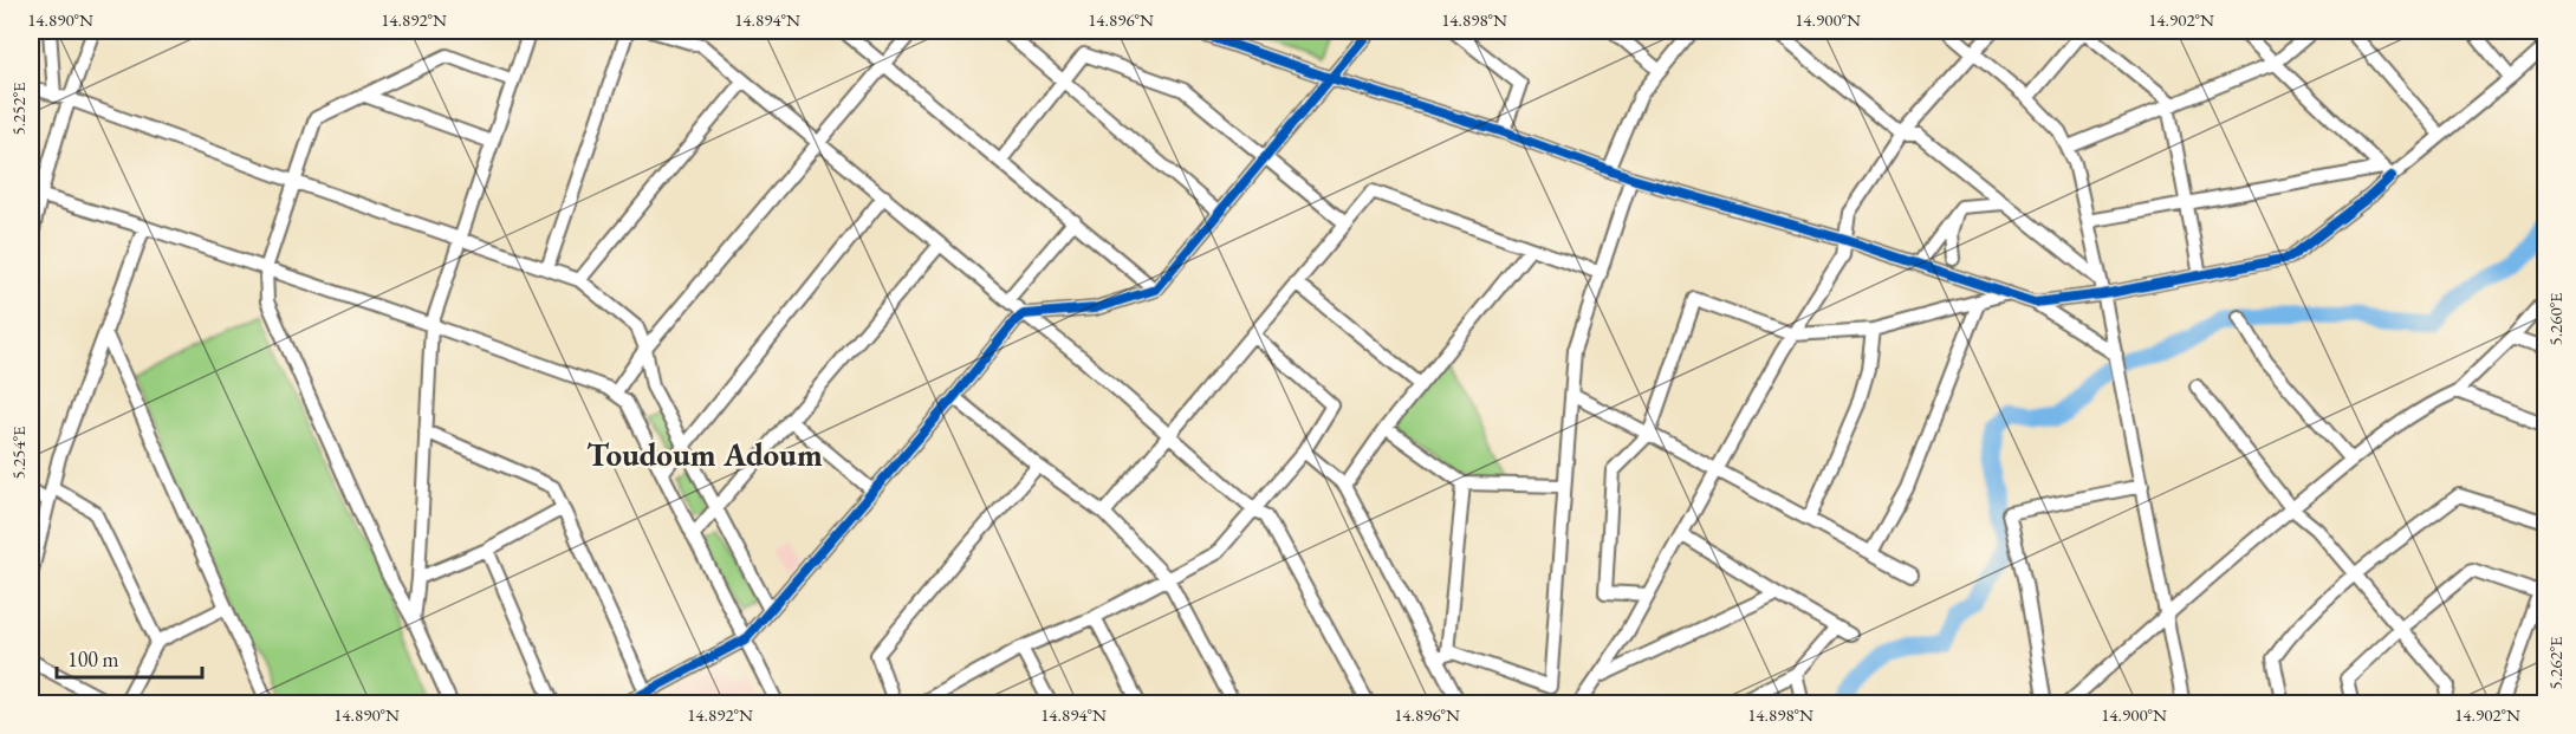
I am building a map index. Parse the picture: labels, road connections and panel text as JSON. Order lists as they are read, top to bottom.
{
  "districts": ["Toudoum Adoum"],
  "scale_bar": "100 m",
  "coordinates": [
    "14.890°N",
    "14.892°N",
    "14.894°N",
    "14.896°N",
    "14.898°N",
    "14.900°N",
    "14.902°N",
    "5.252°E",
    "5.260°E",
    "5.254°E",
    "5.262°E"
  ]
}
